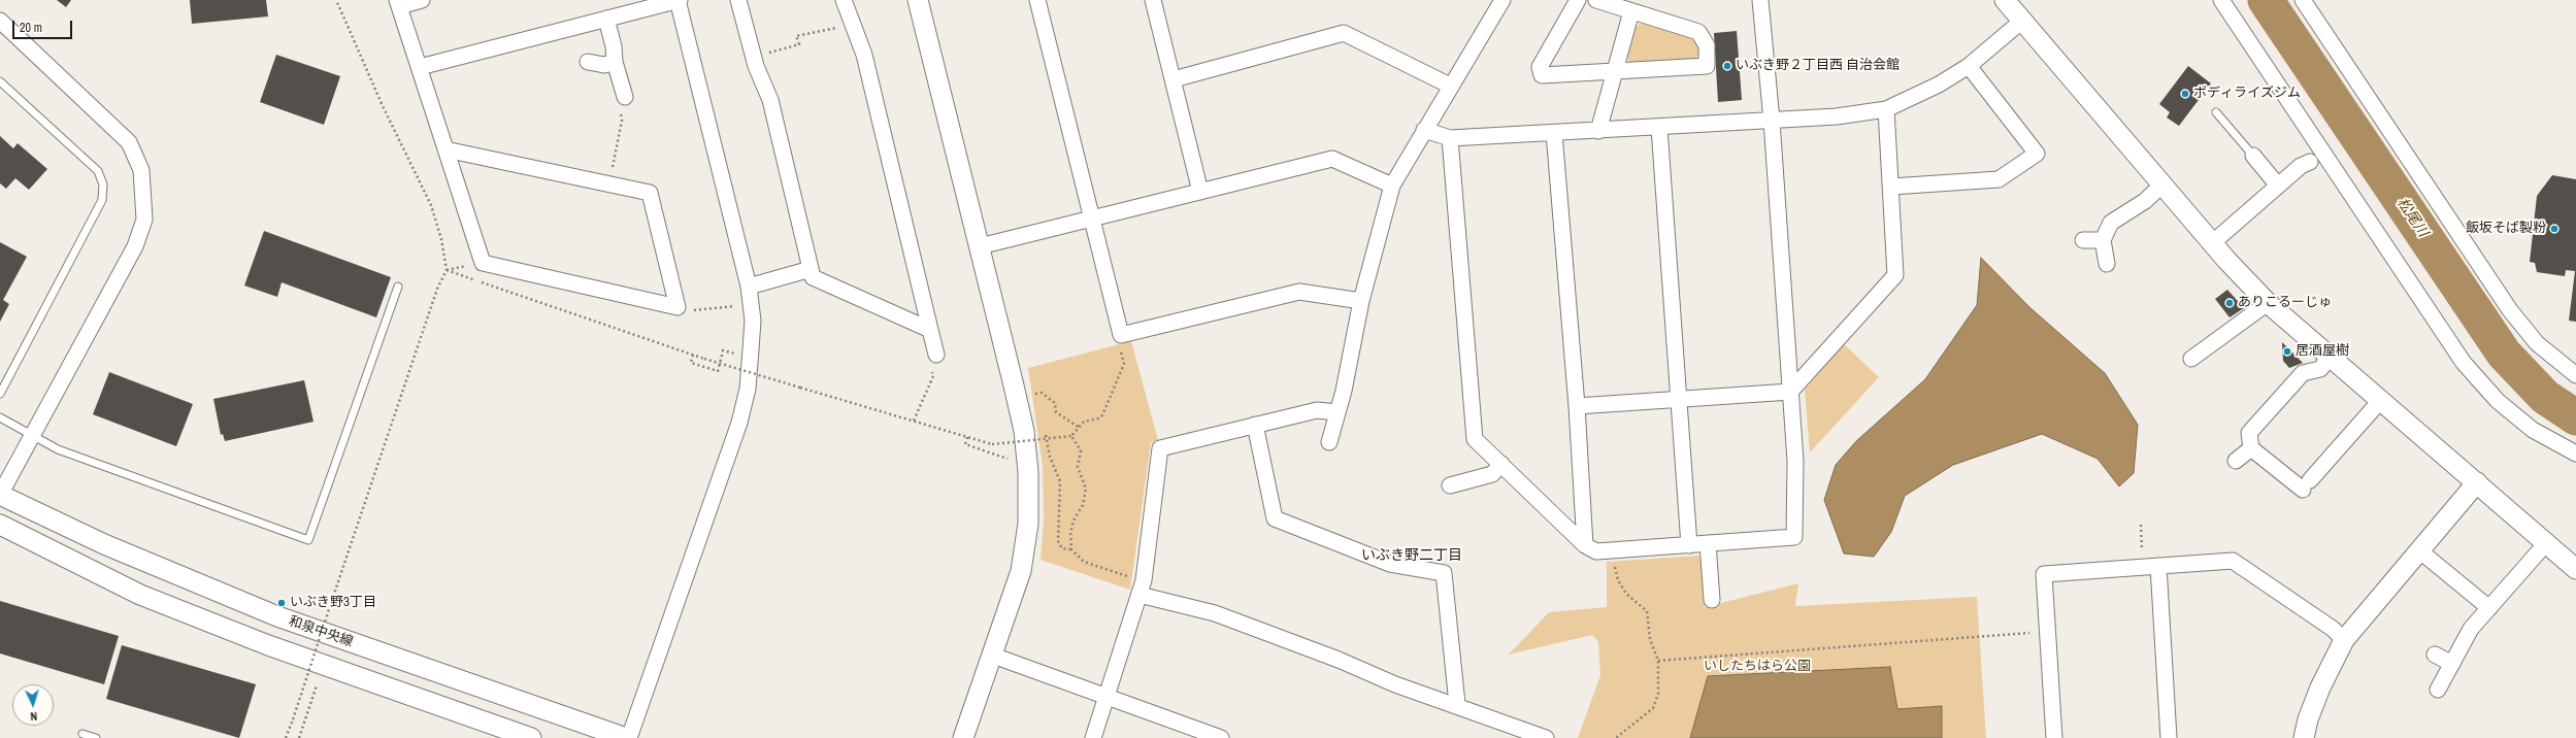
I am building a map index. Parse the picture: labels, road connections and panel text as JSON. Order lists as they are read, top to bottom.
{
  "streets": {
    "street": ["和泉中央線"]
  },
  "districts": ["いぶき野二丁目"],
  "water": ["松尾川"],
  "parks": ["いしたちはら公園"],
  "places": [
    "いぶき野２丁目西 自治会館",
    "ボディライズジム",
    "飯坂そば製粉",
    "ありこるーじゅ",
    "居酒屋樹",
    "いぶき野3丁目"
  ],
  "scale_bar": "20 m",
  "north": "bottom"
}
